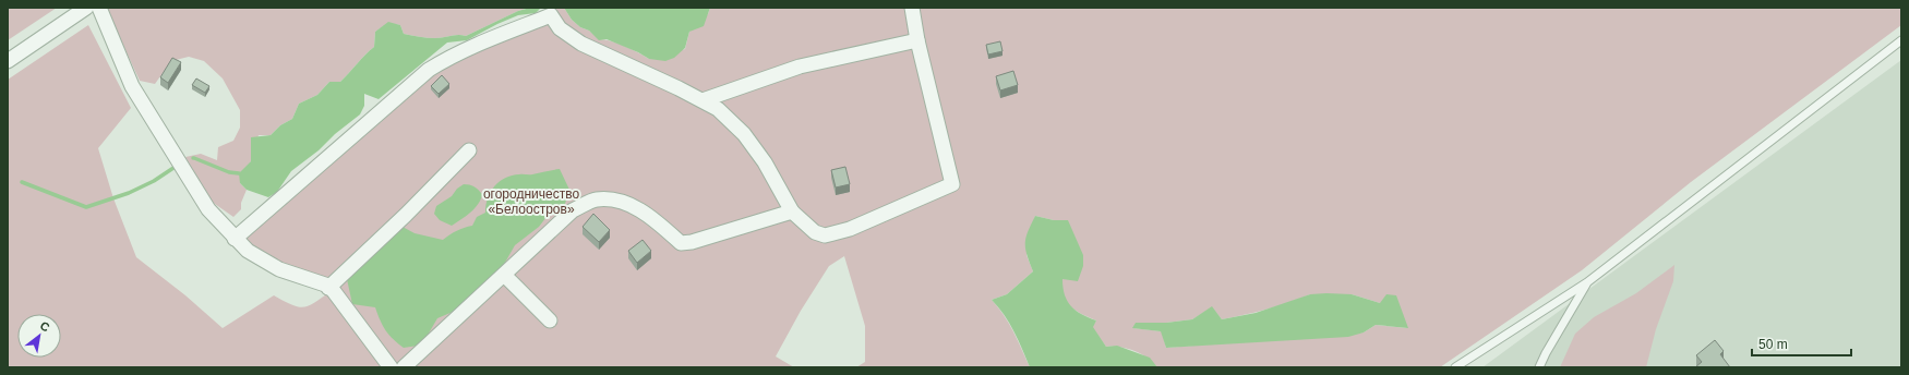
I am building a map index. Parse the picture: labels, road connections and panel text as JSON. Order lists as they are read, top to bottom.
{
  "parks": ["огородничество «Белоостров»"],
  "scale_bar": "50 m",
  "north": "top right"
}
